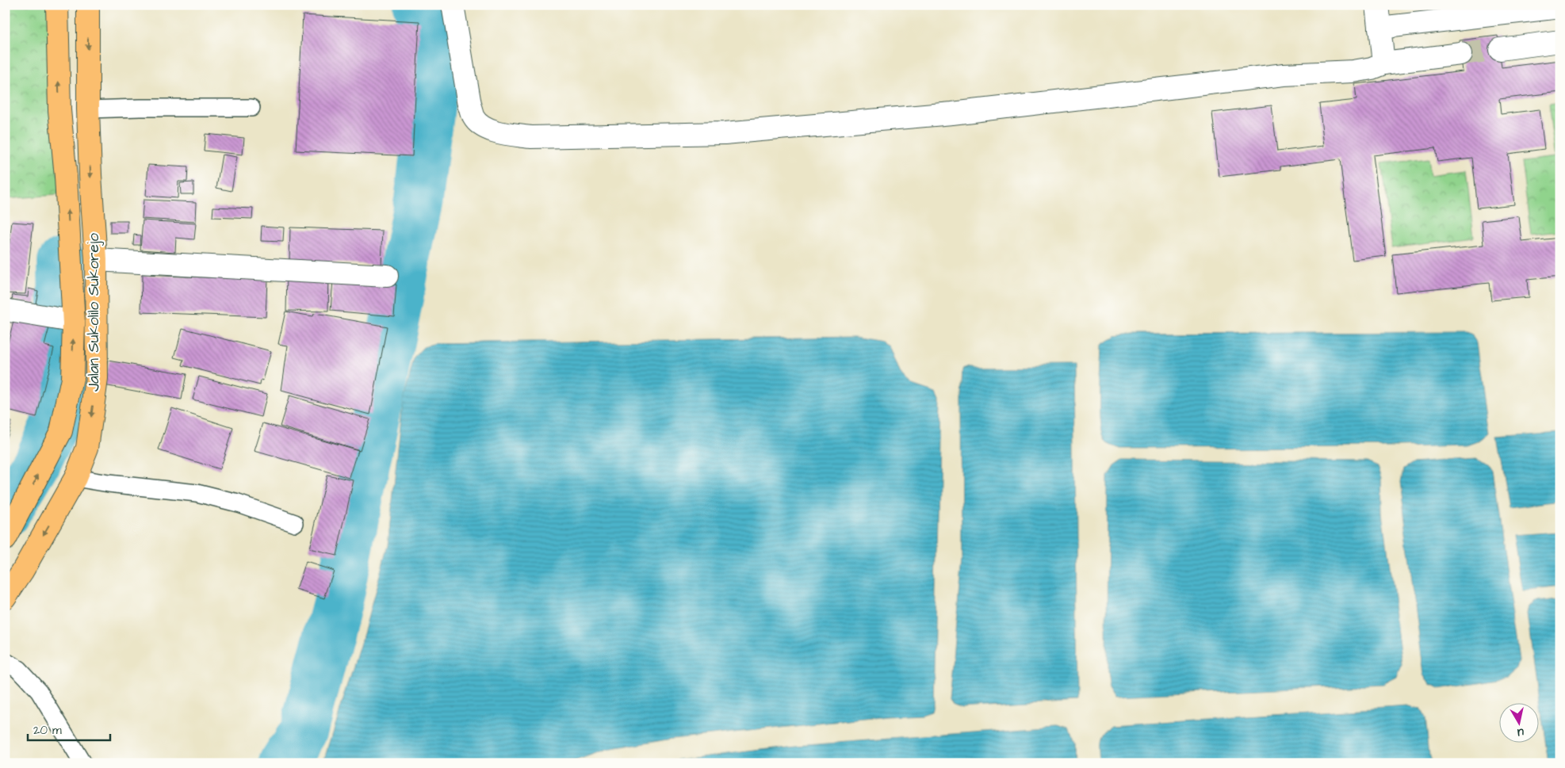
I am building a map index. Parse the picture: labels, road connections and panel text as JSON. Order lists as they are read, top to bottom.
{
  "streets": {
    "main road": ["Jalan Sukolilo Sukorejo"]
  },
  "scale_bar": "20 m",
  "north": "bottom"
}
